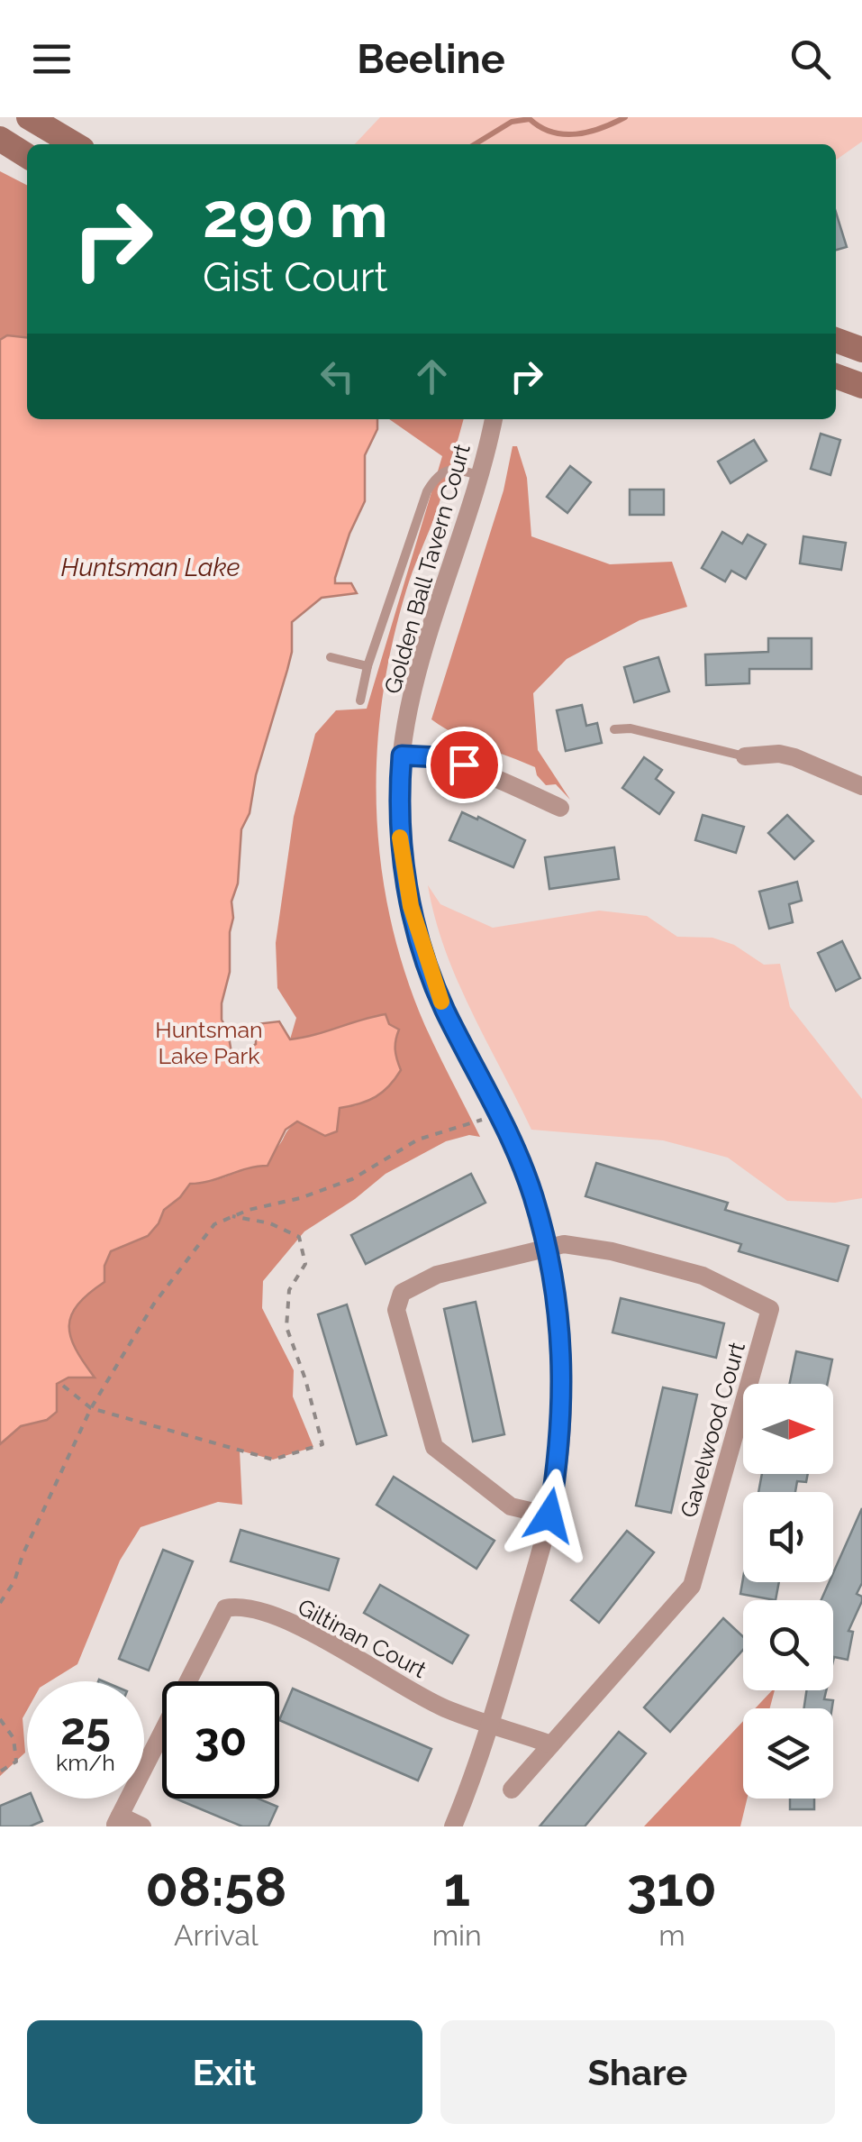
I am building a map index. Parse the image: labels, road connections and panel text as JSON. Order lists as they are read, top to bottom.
{
  "streets": {
    "street": ["Golden Ball Tavern Court", "Gavelwood Court", "Giltinan Court"]
  },
  "crossings": [
    ["Golden Ball Tavern Court", "Gavelwood Court"],
    ["Golden Ball Tavern Court", "Giltinan Court"]
  ],
  "water": ["Huntsman Lake"],
  "parks": ["Huntsman Lake Park"],
  "north": "right",
  "page": {
    "header": "Beeline",
    "turn": ["290 m", "Gist Court"],
    "speed": "25 km/h",
    "limit": "30",
    "eta": [
      "08:58",
      "Arrival",
      "1",
      "min",
      "310",
      "m"
    ],
    "buttons": ["Exit", "Share"]
  }
}
